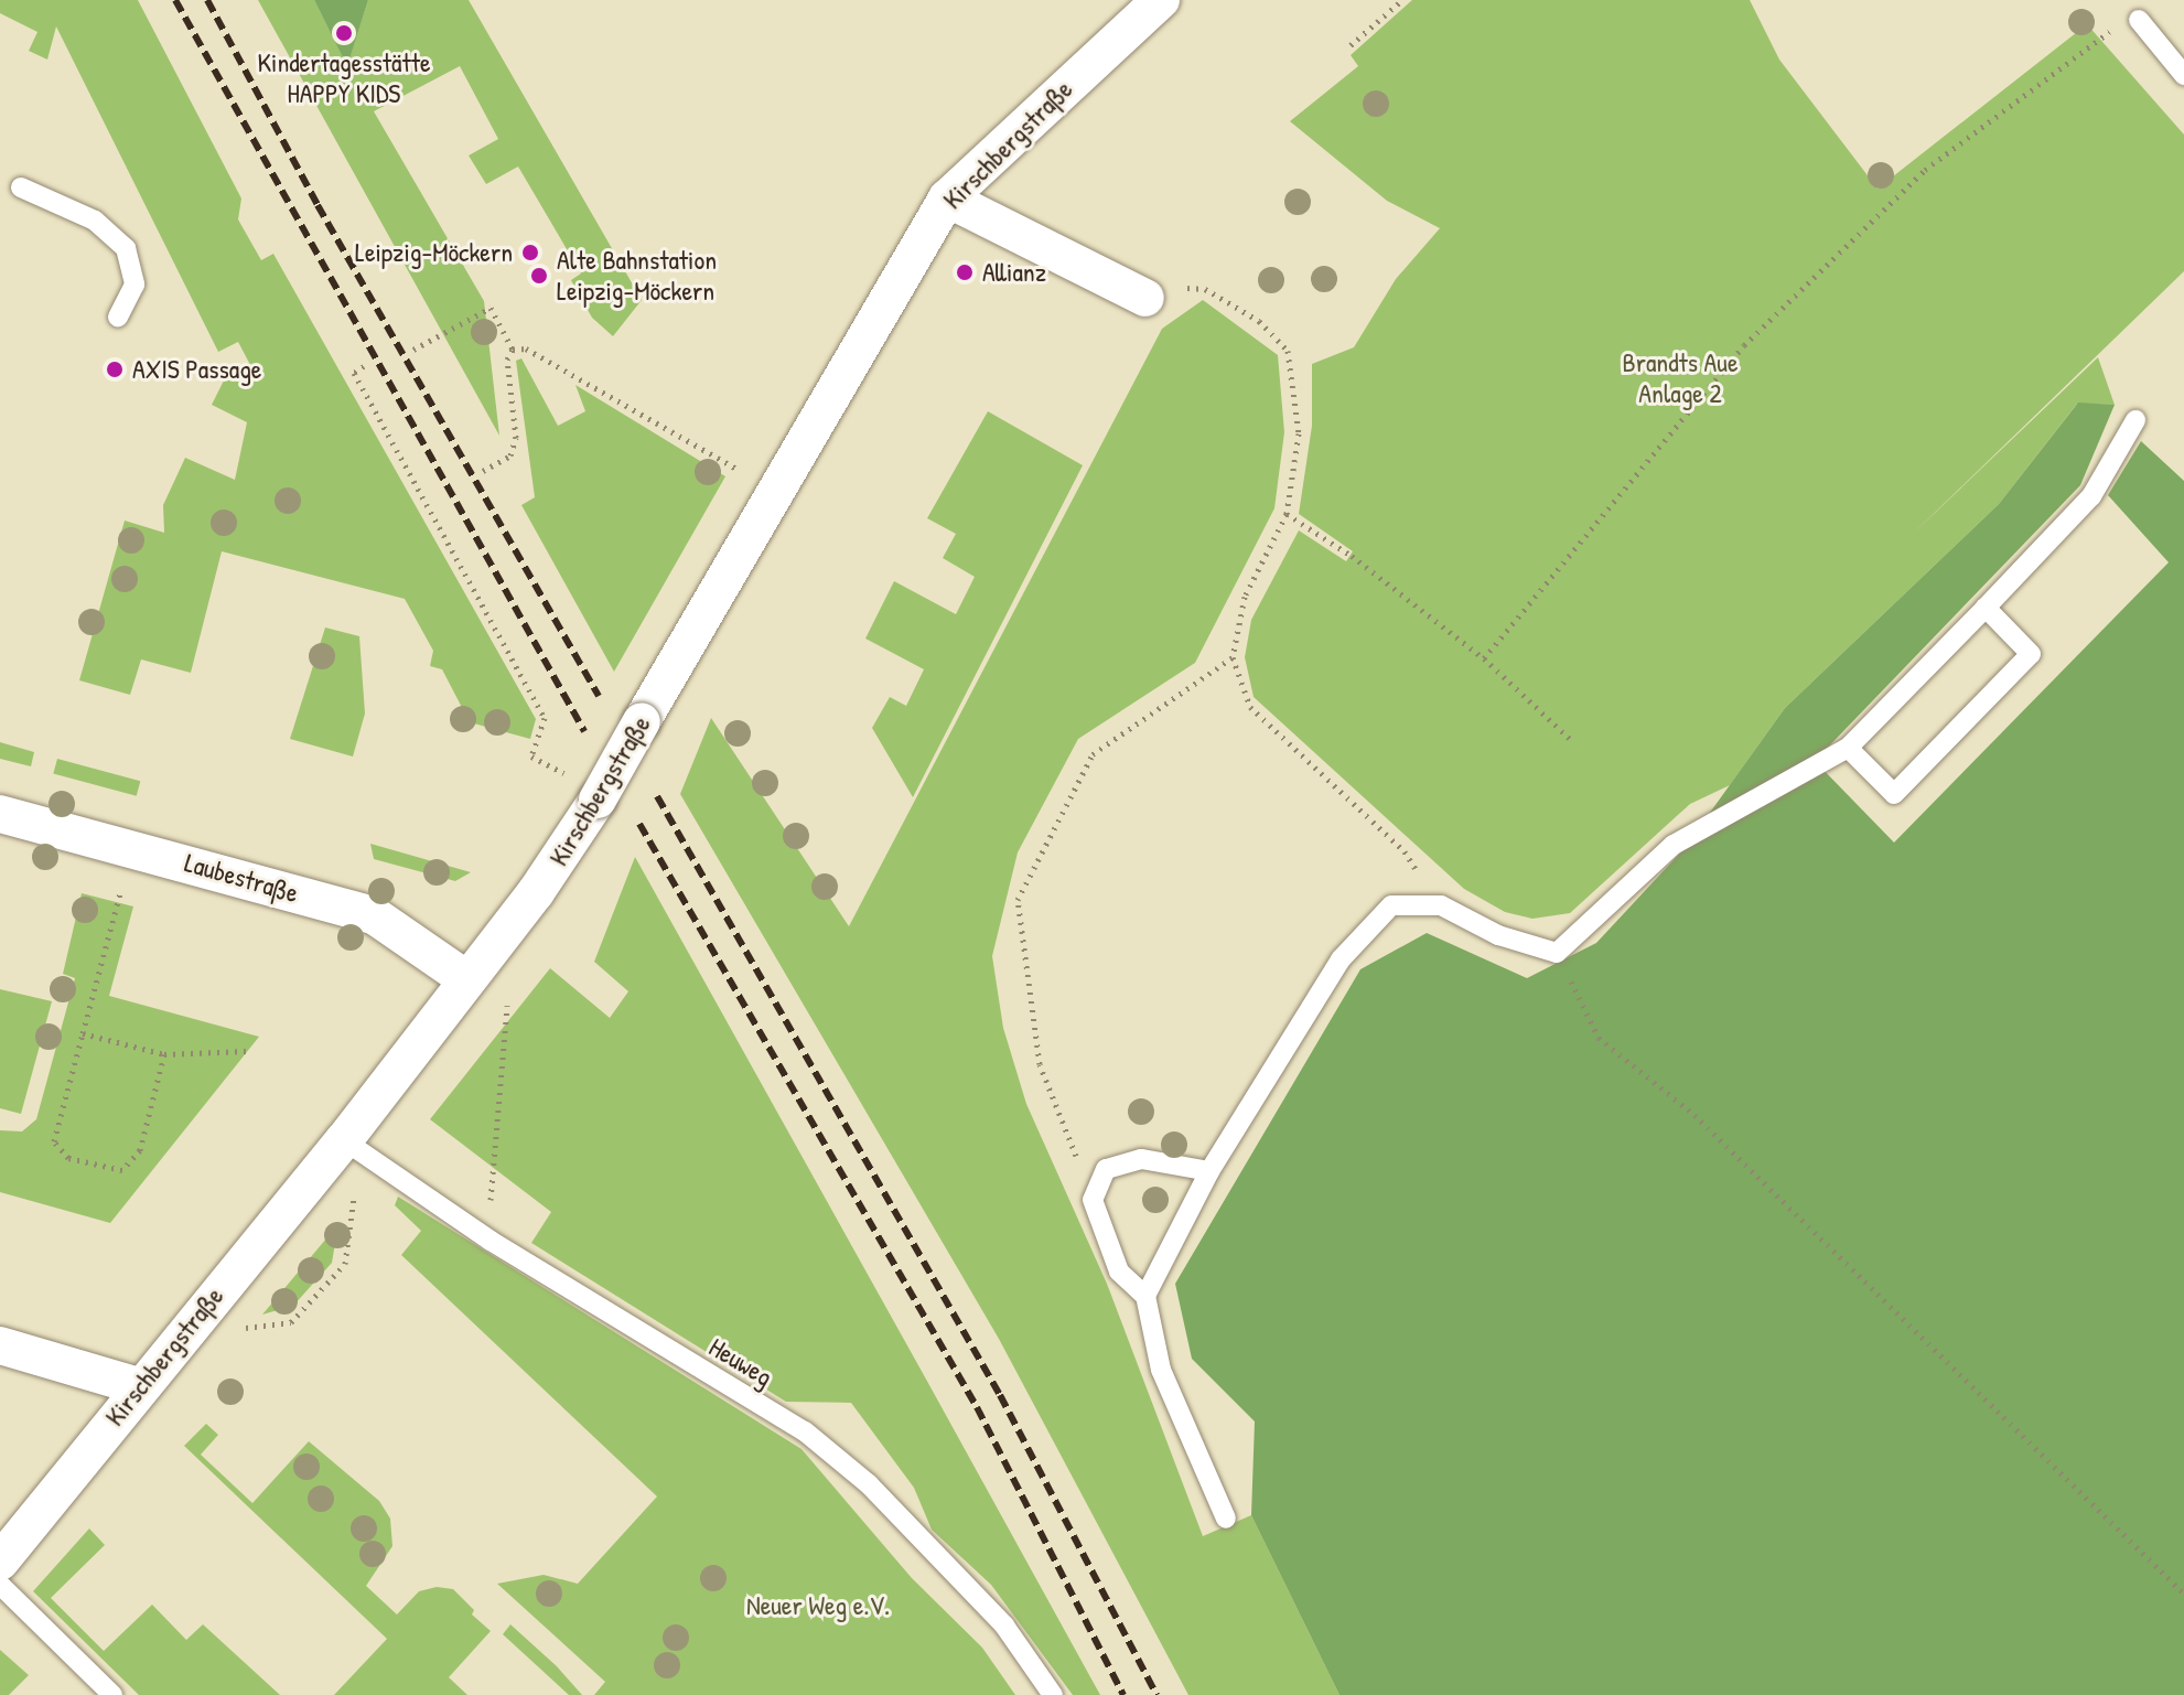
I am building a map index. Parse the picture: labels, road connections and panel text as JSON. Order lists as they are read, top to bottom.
{
  "streets": {
    "street": ["Kirschbergstraße", "Laubestraße"],
    "lane": ["Heuweg"]
  },
  "crossings": [
    ["Kirschbergstraße", "Laubestraße"],
    ["Kirschbergstraße", "Heuweg"]
  ],
  "parks": ["Brandts Aue Anlage 2", "Neuer Weg e.V."],
  "places": [
    "Kindertagesstätte HAPPY KIDS",
    "Leipzig-Möckern",
    "Allianz",
    "Alte Bahnstation Leipzig-Möckern",
    "AXIS Passage"
  ]
}
